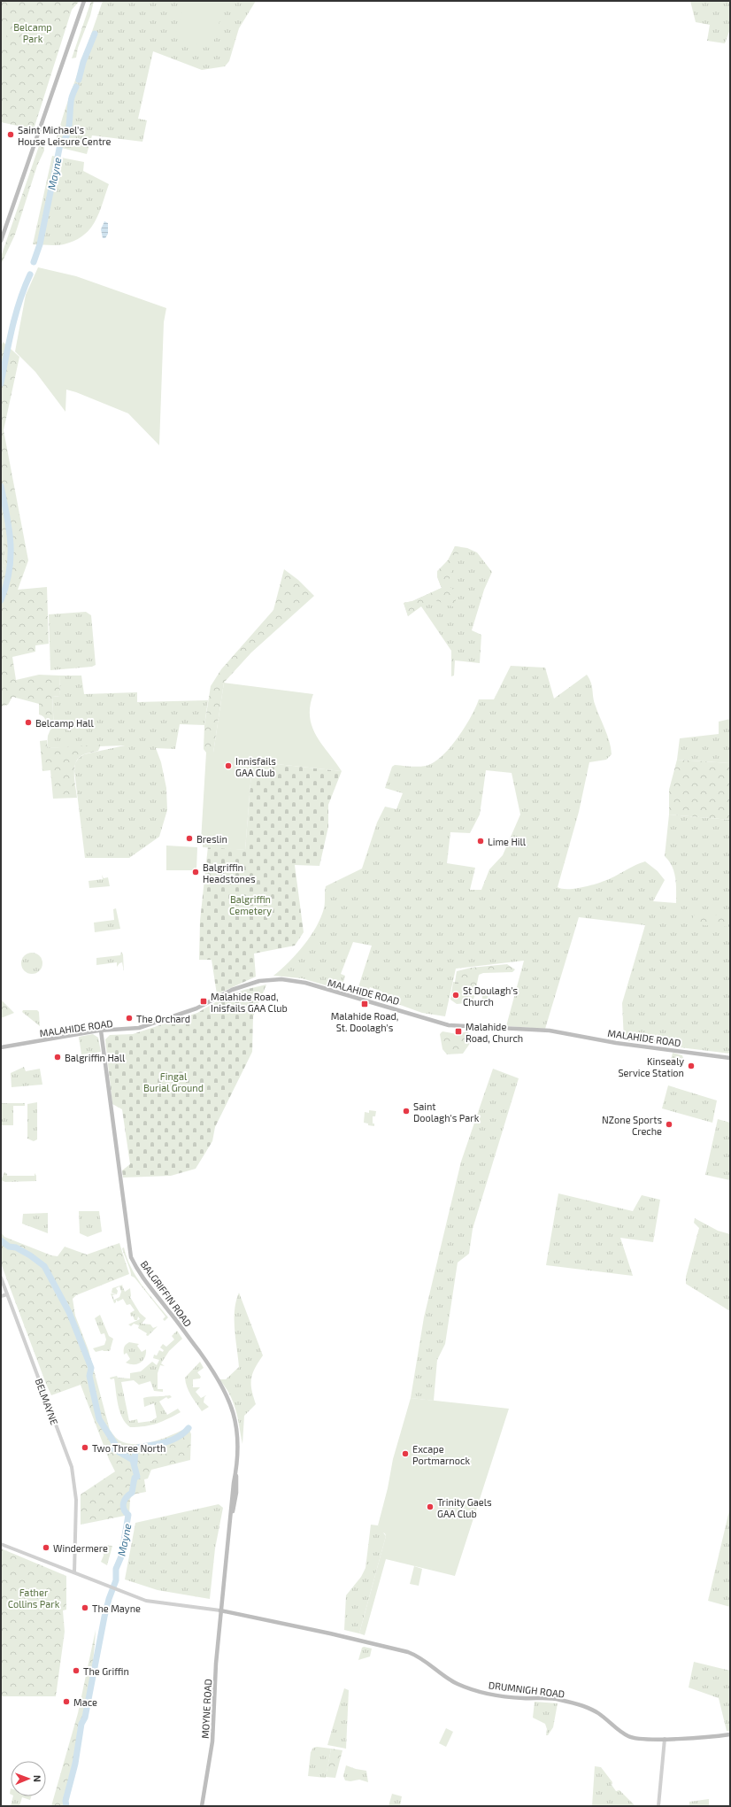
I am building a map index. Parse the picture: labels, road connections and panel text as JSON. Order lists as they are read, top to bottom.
{
  "streets": {
    "main road": [
      "MALAHIDE ROAD",
      "BALGRIFFIN ROAD",
      "DRUMNIGH ROAD",
      "MOYNE ROAD"
    ],
    "street": ["BELMAYNE"]
  },
  "crossings": [
    ["MALAHIDE ROAD", "BALGRIFFIN ROAD"],
    ["BALGRIFFIN ROAD", "MOYNE ROAD"],
    ["DRUMNIGH ROAD", "MOYNE ROAD"]
  ],
  "water": ["Mayne"],
  "parks": [
    "Belcamp Park",
    "Balgriffin Cemetery",
    "Fingal Burial Ground",
    "Father Collins Park"
  ],
  "places": {
    "other": [
      "Saint Michael's House Leisure Centre",
      "Belcamp Hall",
      "Innisfails GAA Club",
      "Breslin",
      "Lime Hill",
      "Balgriffin Headstones",
      "St Doulagh's Church",
      "The Orchard",
      "Balgriffin Hall",
      "Kinsealy Service Station",
      "Saint Doolagh's Park",
      "NZone Sports Creche",
      "Two Three North",
      "Excape Portmarnock",
      "Trinity Gaels GAA Club",
      "Windermere",
      "The Mayne",
      "The Griffin",
      "Mace"
    ],
    "transit": ["Malahide Road, Inisfails GAA Club", "Malahide Road, St. Doolagh's", "Malahide Road, Church"]
  },
  "north": "right"
}
